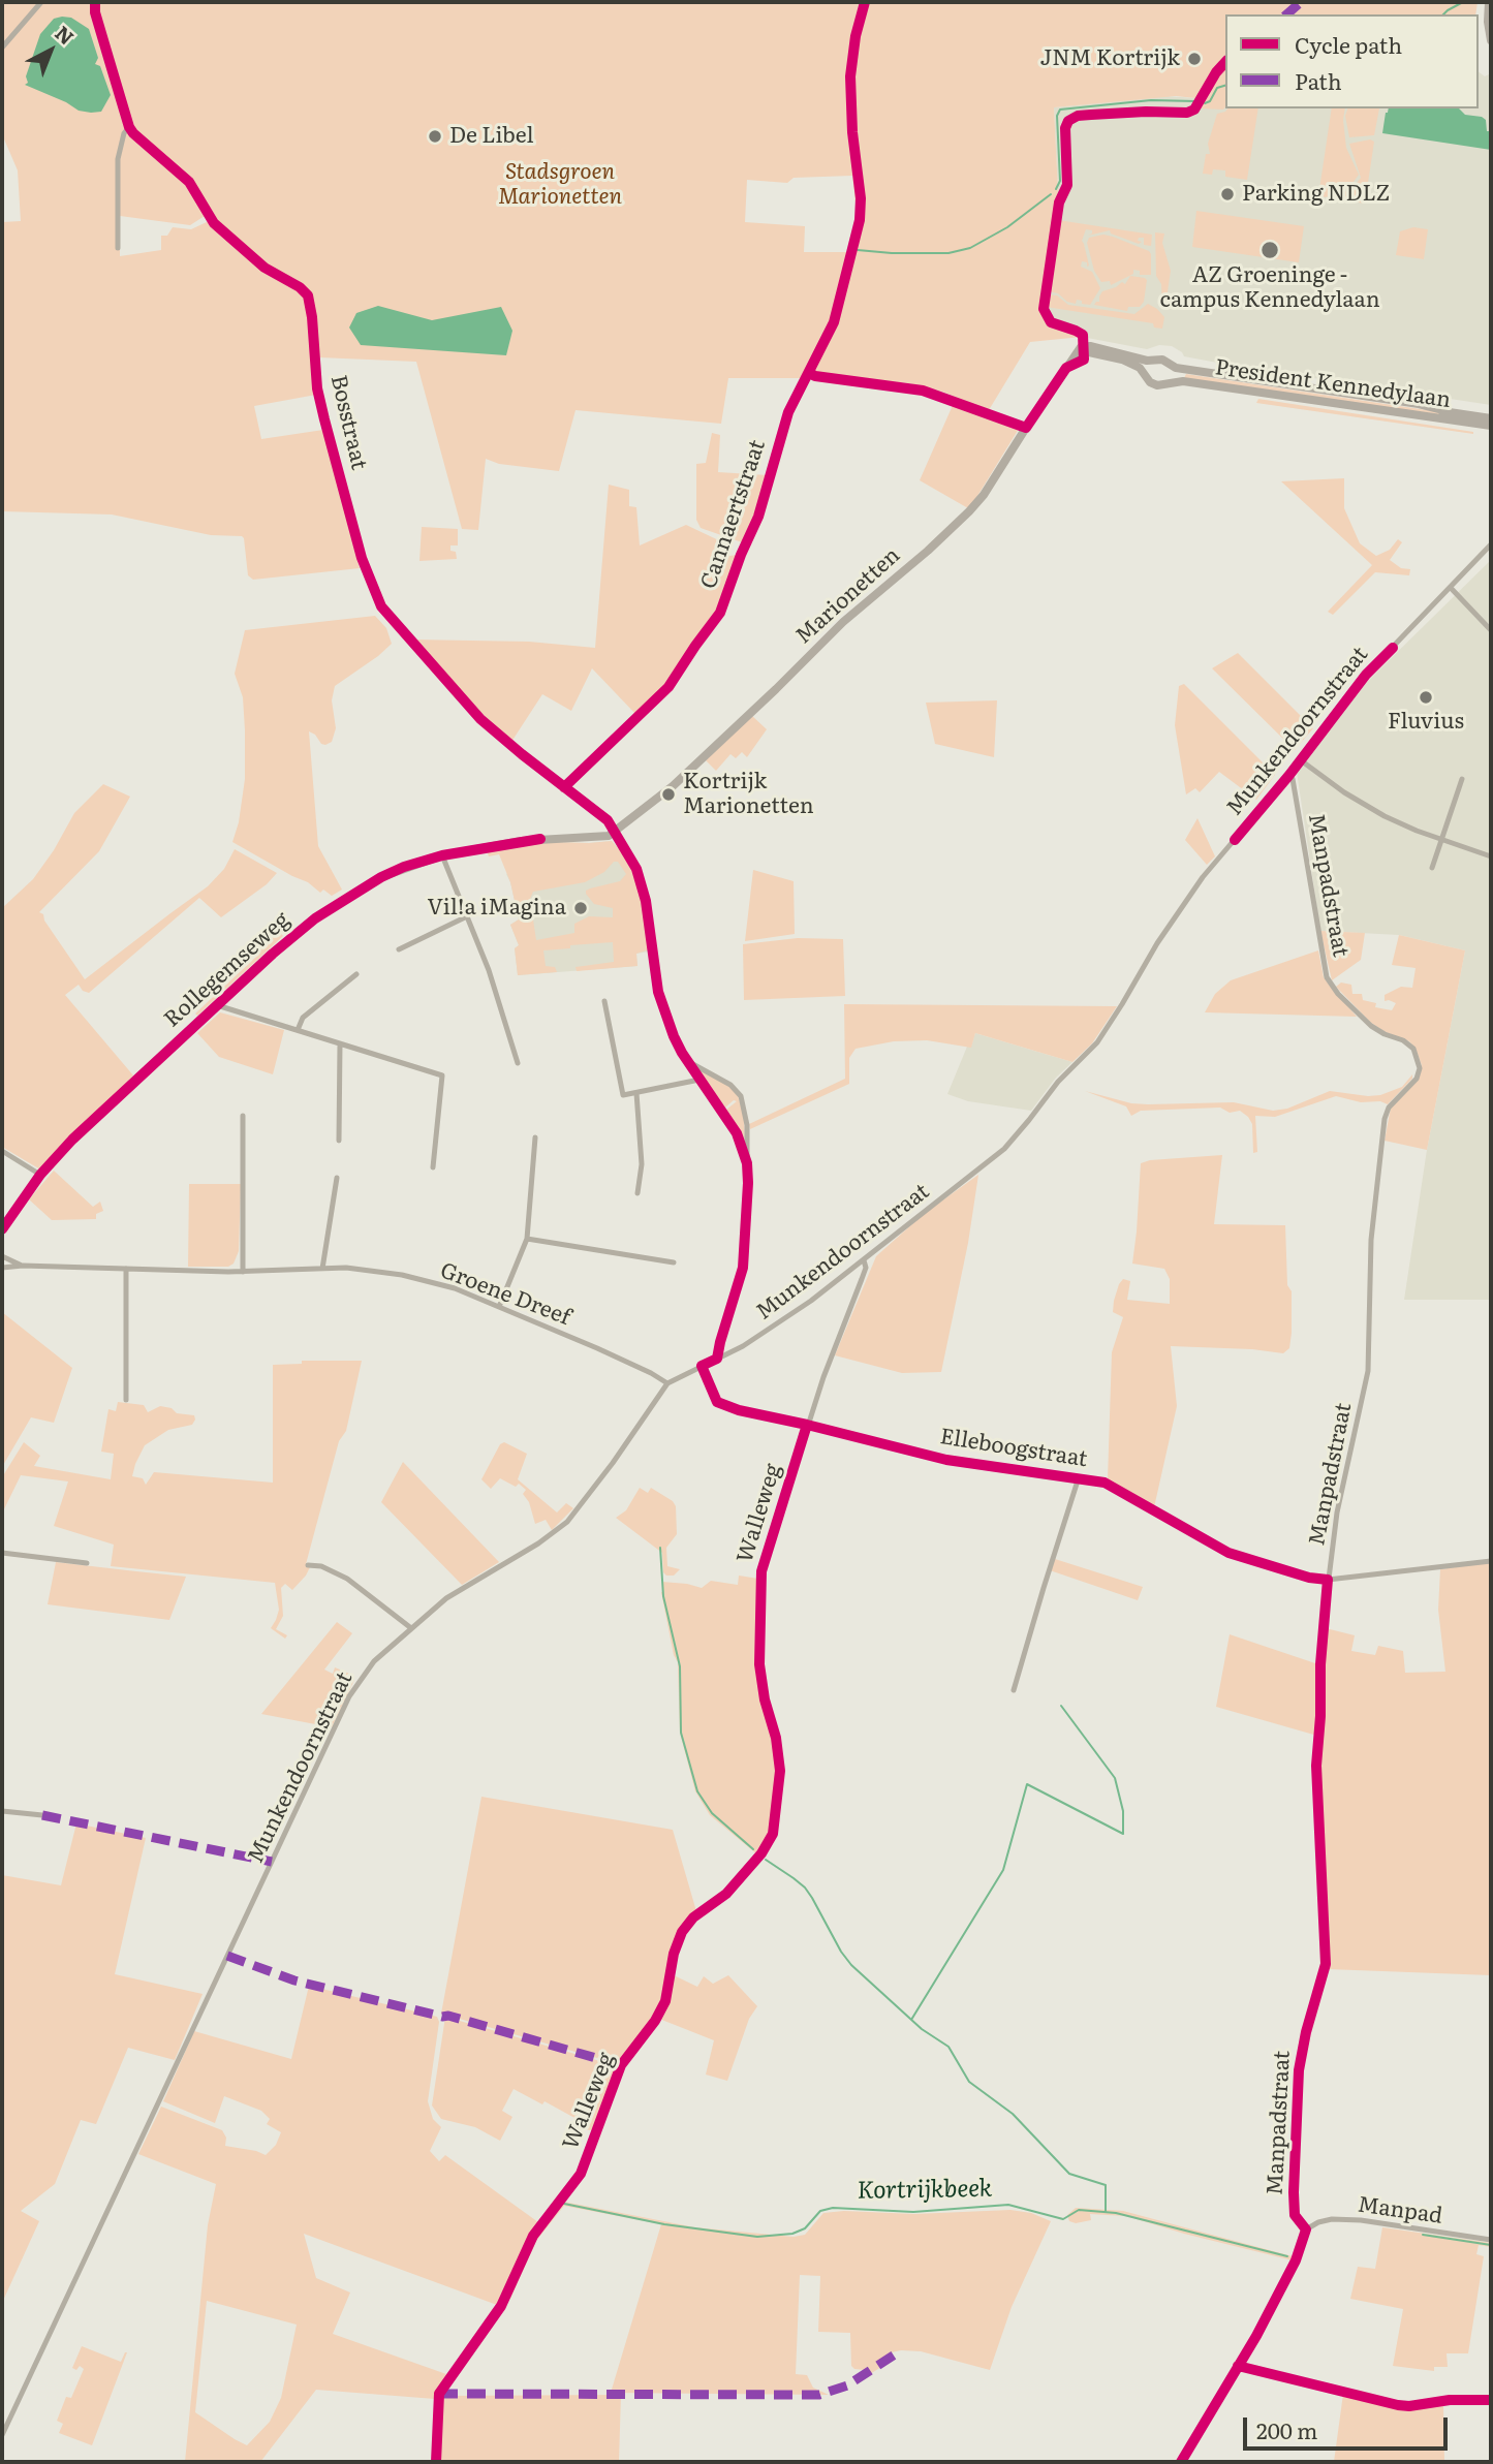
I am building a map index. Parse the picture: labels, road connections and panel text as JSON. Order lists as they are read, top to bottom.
{
  "streets": {
    "street": [
      "President Kennedylaan",
      "Bosstraat",
      "Cannaertstraat",
      "Marionetten",
      "Munkendoornstraat",
      "Manpadstraat",
      "Rollegemseweg",
      "Groene Dreef",
      "Elleboogstraat",
      "Walleweg",
      "Manpad"
    ]
  },
  "crossings": [
    ["President Kennedylaan", "Marionetten"],
    ["Bosstraat", "Cannaertstraat"],
    ["Bosstraat", "Marionetten"],
    ["Bosstraat", "Rollegemseweg"],
    ["Marionetten", "Rollegemseweg"],
    ["Munkendoornstraat", "Manpadstraat"],
    ["Munkendoornstraat", "Groene Dreef"],
    ["Munkendoornstraat", "Elleboogstraat"],
    ["Munkendoornstraat", "Walleweg"],
    ["Manpadstraat", "Elleboogstraat"],
    ["Manpadstraat", "Manpad"],
    ["Elleboogstraat", "Walleweg"]
  ],
  "water": ["Kortrijkbeek"],
  "parks": ["Stadsgroen Marionetten"],
  "places": [
    "JNM Kortrijk",
    "De Libel",
    "Parking NDLZ",
    "AZ Groeninge - campus Kennedylaan",
    "Fluvius",
    "Kortrijk Marionetten",
    "Vil!a iMagina"
  ],
  "legend": ["Cycle path", "Path"],
  "scale_bar": "200 m",
  "north": "top right"
}
